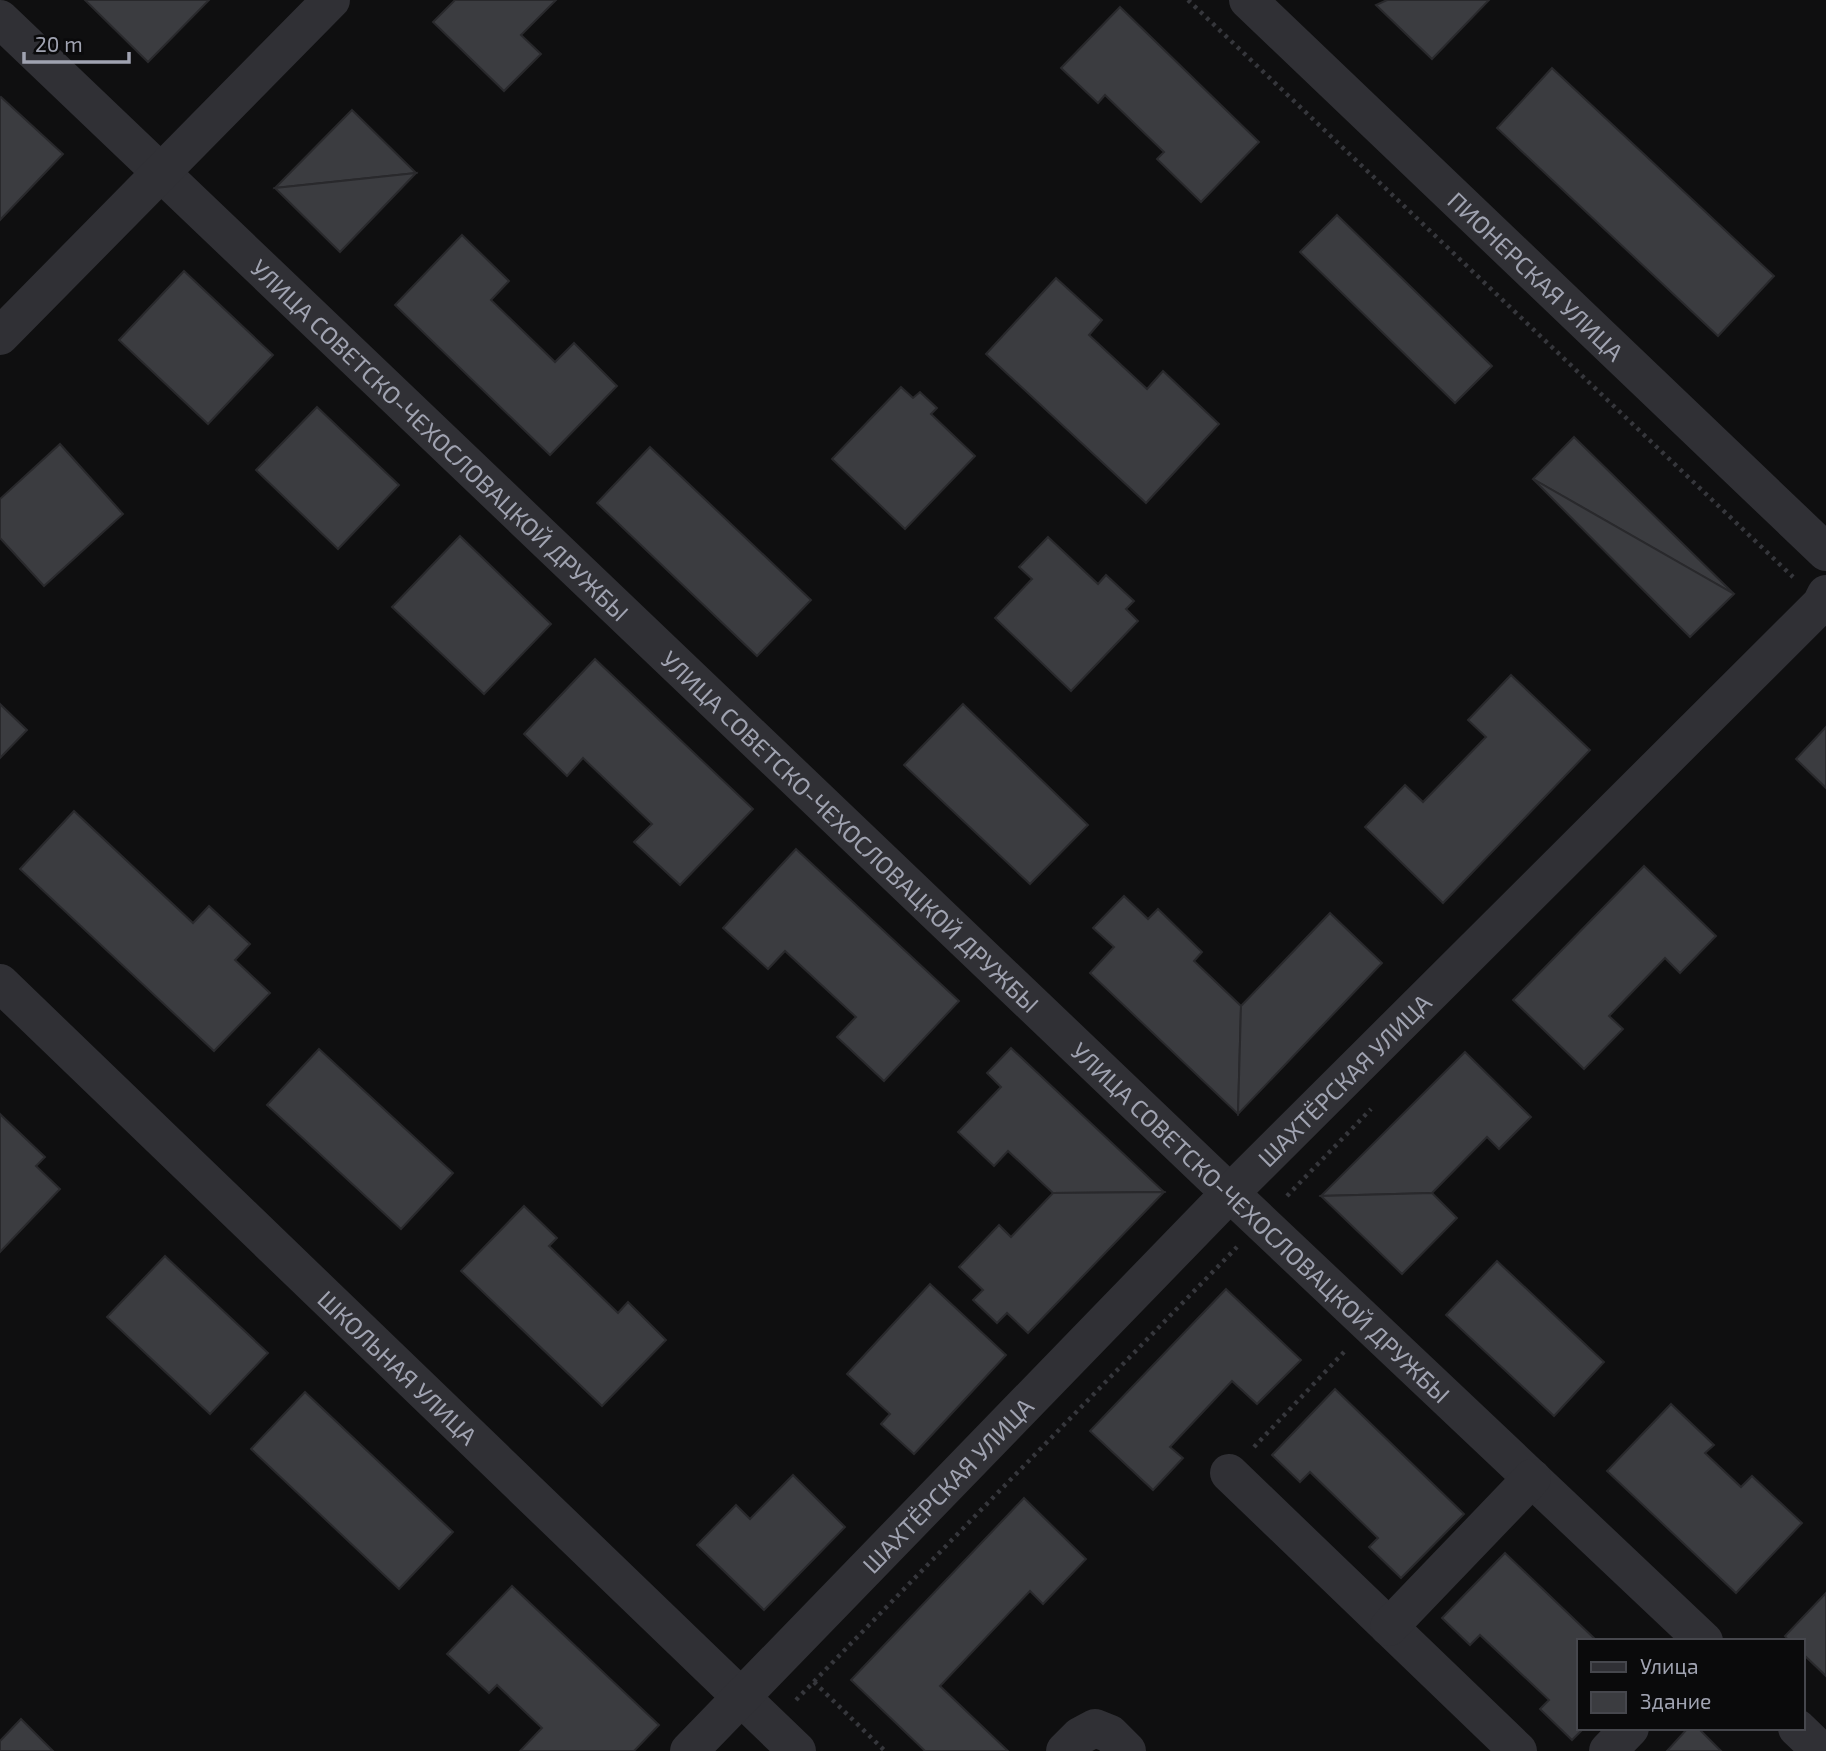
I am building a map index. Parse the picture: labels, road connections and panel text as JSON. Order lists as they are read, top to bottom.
{
  "streets": {
    "street": [
      "ПИОНЕРСКАЯ УЛИЦА",
      "УЛИЦА СОВЕТСКО-ЧЕХОСЛОВАЦКОЙ ДРУЖБЫ",
      "ШАХТЁРСКАЯ УЛИЦА",
      "ШКОЛЬНАЯ УЛИЦА"
    ]
  },
  "crossings": [
    ["УЛИЦА СОВЕТСКО-ЧЕХОСЛОВАЦКОЙ ДРУЖБЫ", "ШАХТЁРСКАЯ УЛИЦА"],
    ["ШАХТЁРСКАЯ УЛИЦА", "ШКОЛЬНАЯ УЛИЦА"]
  ],
  "legend": ["Улица", "Здание"],
  "scale_bar": "20 m"
}
